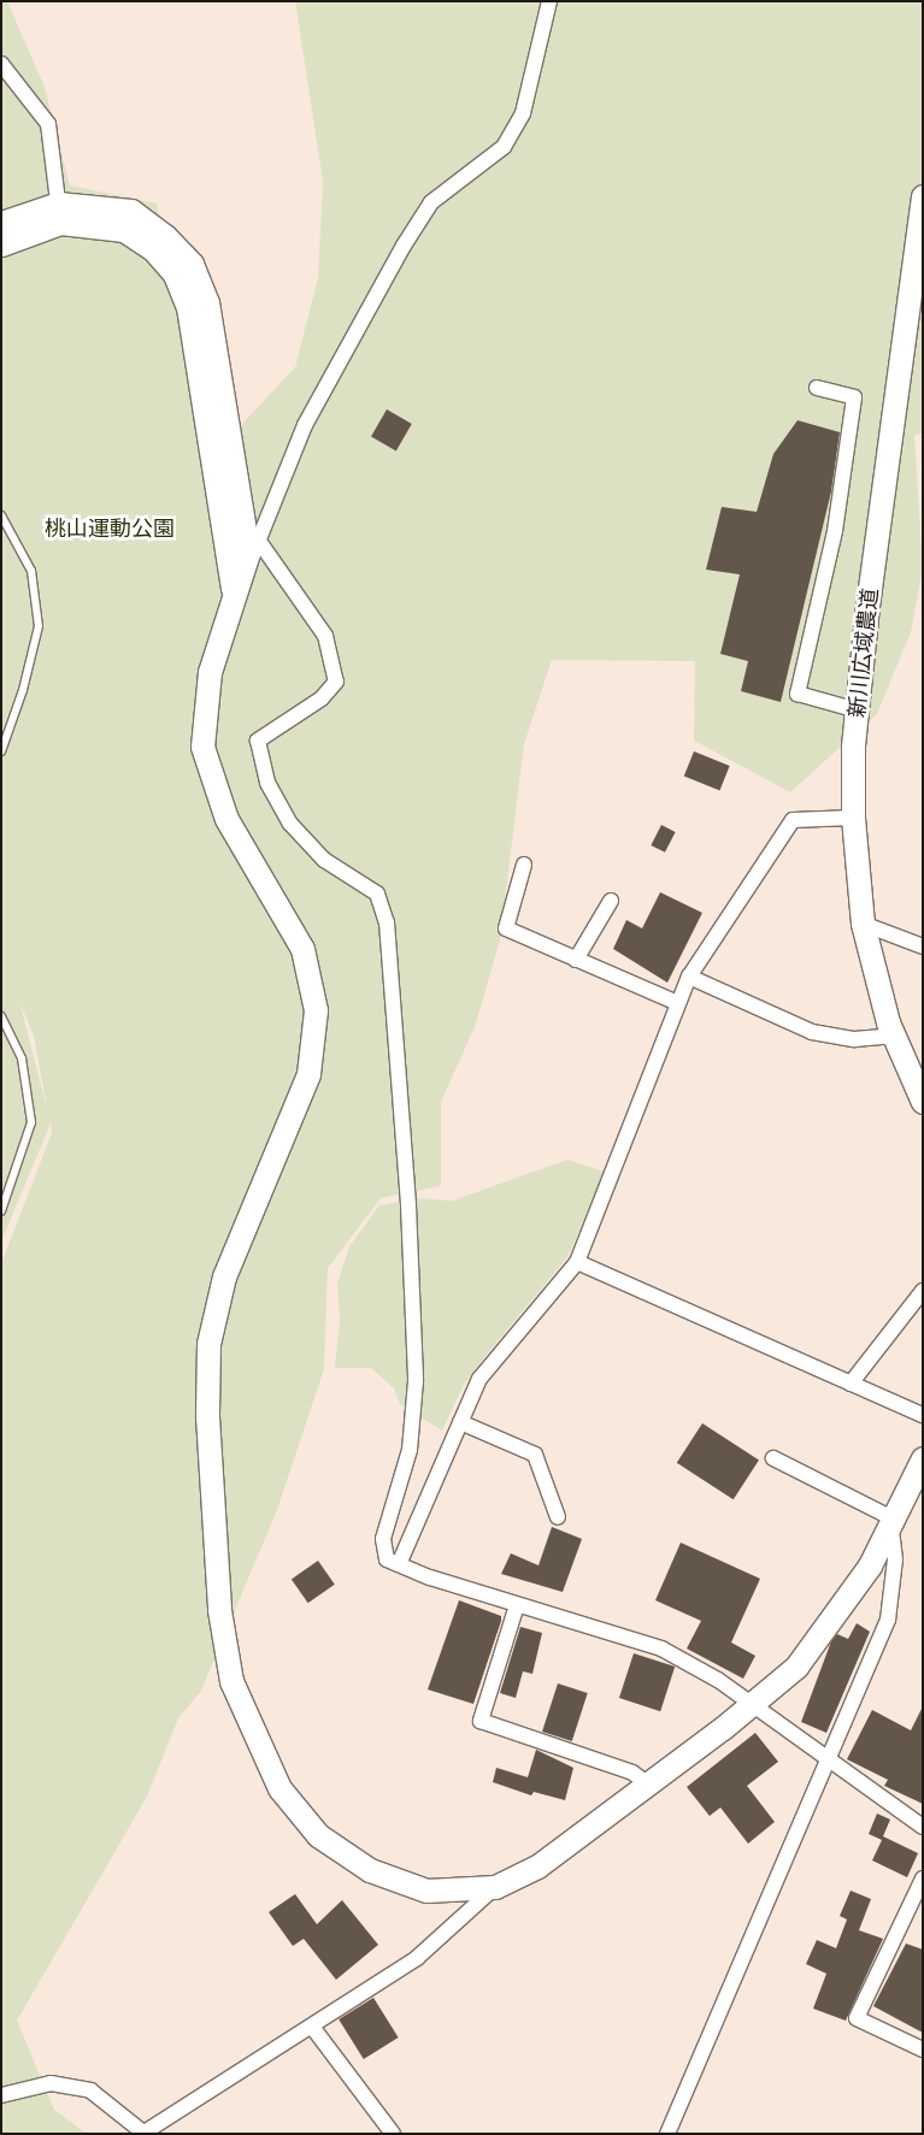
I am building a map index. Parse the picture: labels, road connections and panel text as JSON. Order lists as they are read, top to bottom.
{
  "streets": {
    "street": ["新川広域農道"]
  },
  "parks": ["桃山運動公園"]
}
